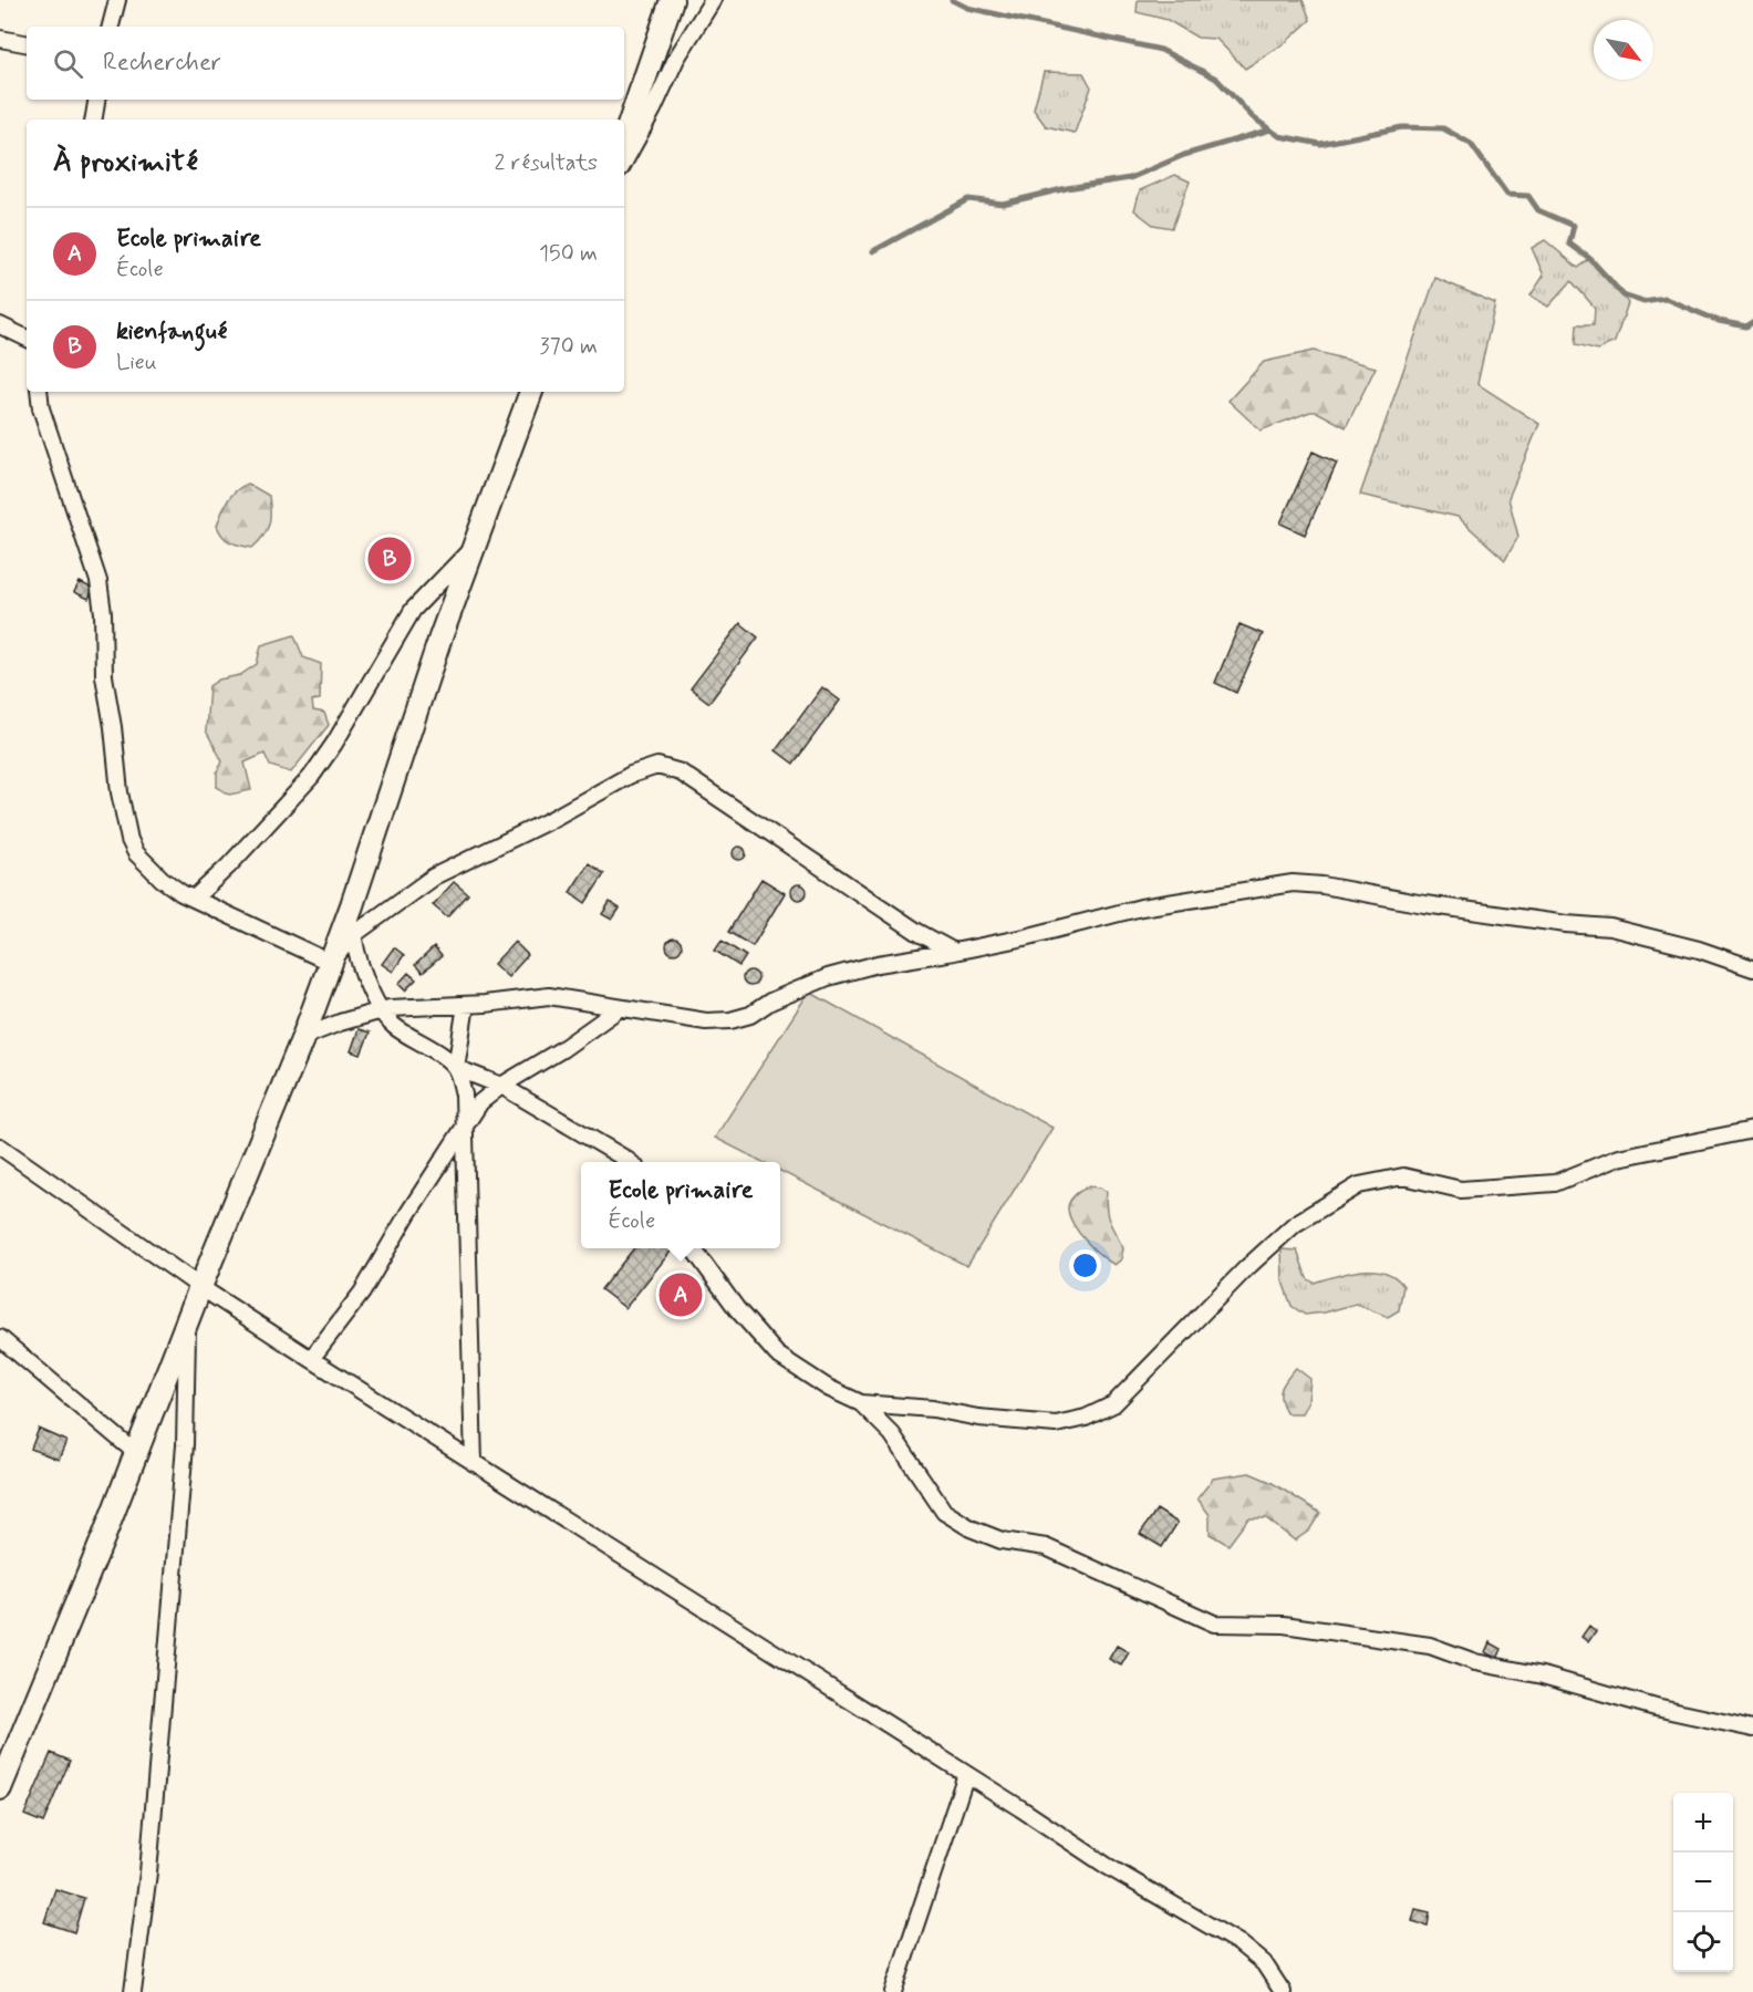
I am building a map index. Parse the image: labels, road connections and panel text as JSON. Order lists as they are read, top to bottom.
{
  "north": "bottom right",
  "page": {
    "search": "Rechercher",
    "heading": ["À proximité", "2 résultats"],
    "list": [
      {
        "mark": "A",
        "name": "Ecole primaire",
        "note": "École",
        "value": "150 m"
      },
      {
        "mark": "B",
        "name": "kienfangué",
        "note": "Lieu",
        "value": "370 m"
      }
    ],
    "pins": ["B", "A"],
    "popup": ["Ecole primaire", "École"],
    "map_buttons": ["+", "−"]
  }
}
